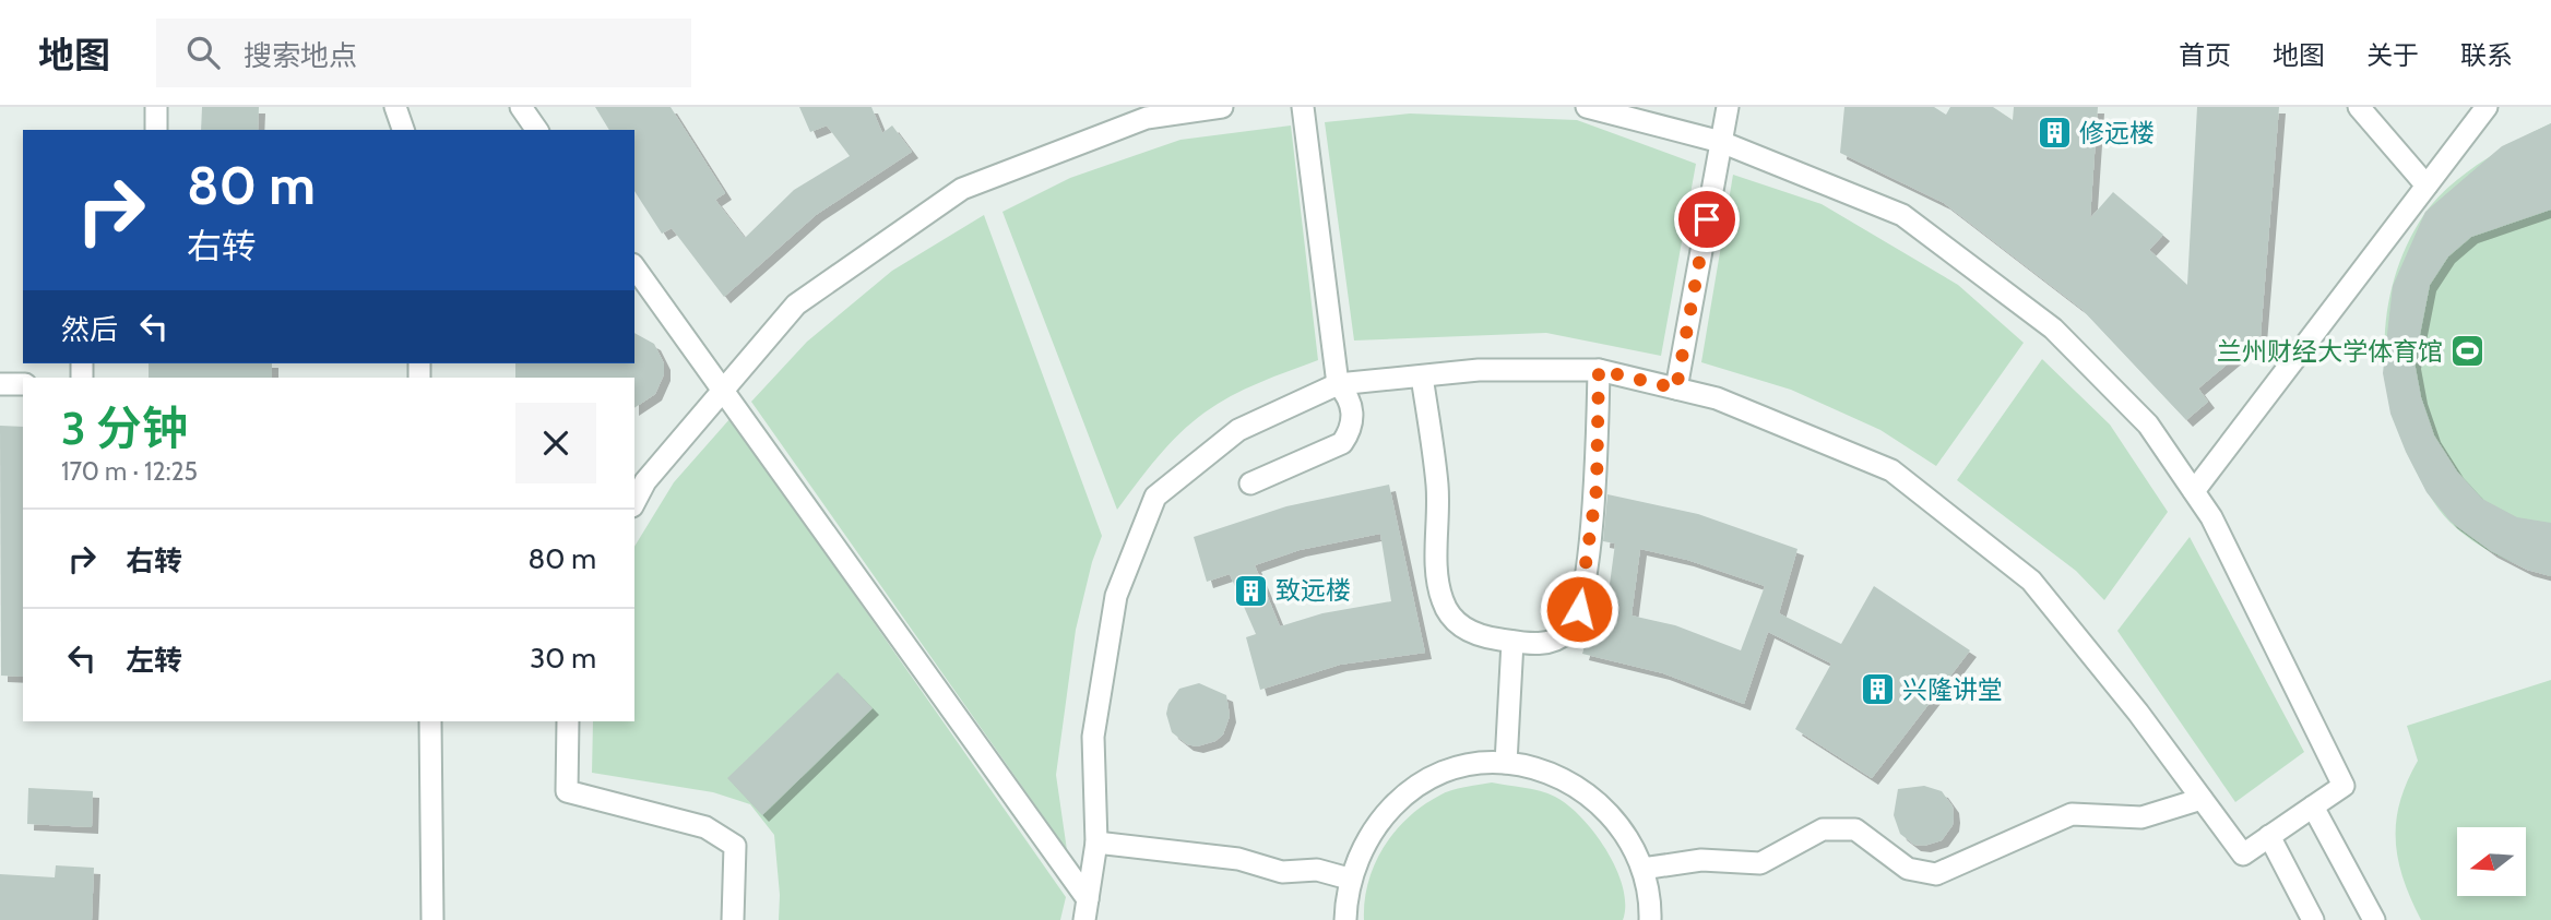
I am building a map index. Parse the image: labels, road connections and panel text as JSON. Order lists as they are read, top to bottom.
{
  "places": {
    "building": ["修远楼", "致远楼", "兴隆讲堂"],
    "sports": ["兰州财经大学体育馆"]
  },
  "north": "left",
  "page": {
    "header": "地图",
    "search": "搜索地点",
    "nav": [
      "首页",
      "地图",
      "关于",
      "联系"
    ],
    "turn": ["80 m", "右转"],
    "then": "然后",
    "heading": ["3 分钟", "170 m · 12:25"],
    "list": [
      {
        "name": "右转",
        "value": "80 m"
      },
      {
        "name": "左转",
        "value": "30 m"
      }
    ]
  }
}
